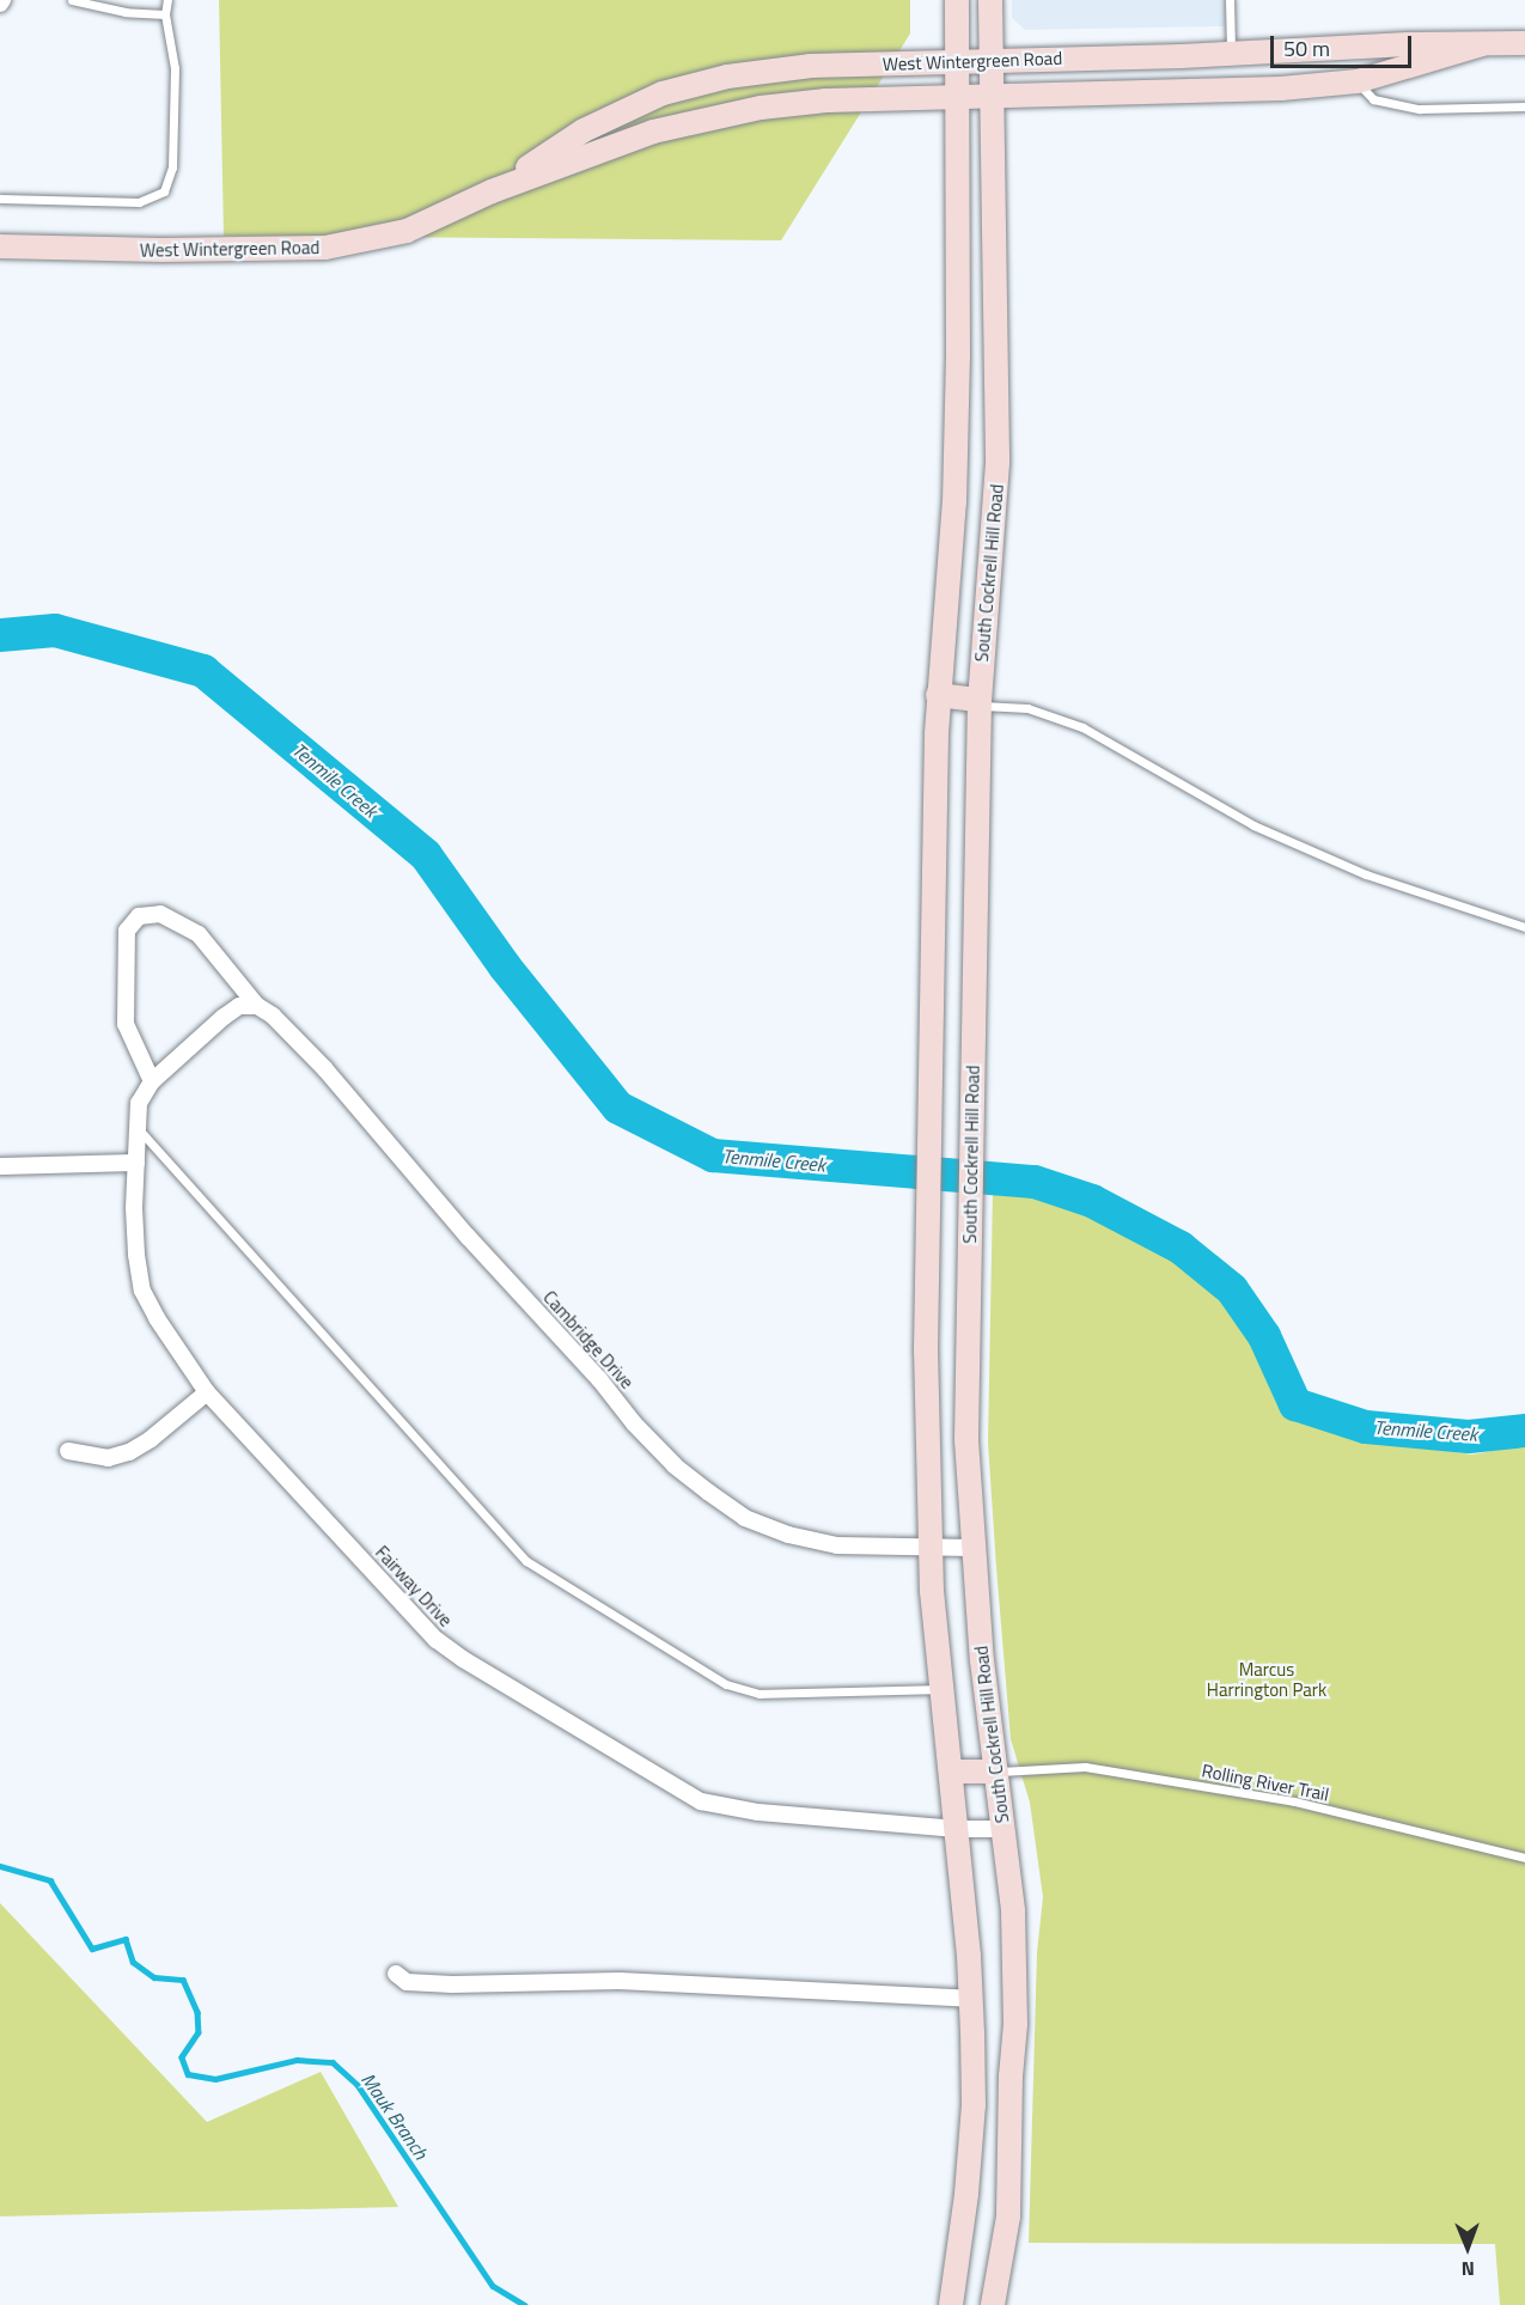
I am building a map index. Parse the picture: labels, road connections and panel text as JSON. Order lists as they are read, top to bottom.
{
  "streets": {
    "main road": ["West Wintergreen Road", "South Cockrell Hill Road"],
    "street": ["Cambridge Drive", "Fairway Drive"],
    "lane": ["Rolling River Trail"]
  },
  "crossings": [
    ["West Wintergreen Road", "South Cockrell Hill Road"],
    ["South Cockrell Hill Road", "Cambridge Drive"],
    ["South Cockrell Hill Road", "Fairway Drive"],
    ["South Cockrell Hill Road", "Rolling River Trail"]
  ],
  "water": ["Tenmile Creek", "Mauk Branch"],
  "parks": ["Marcus Harrington Park"],
  "scale_bar": "50 m",
  "north": "bottom"
}
